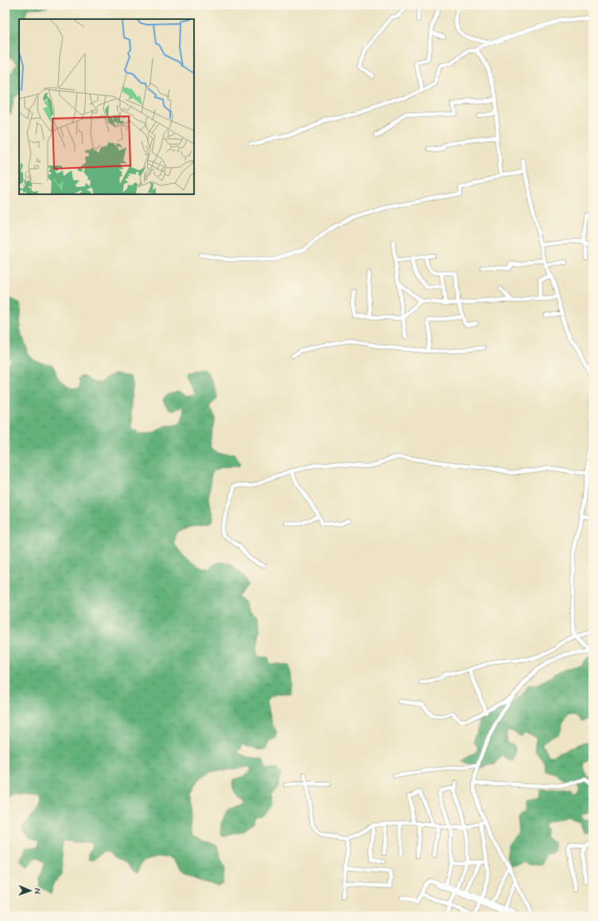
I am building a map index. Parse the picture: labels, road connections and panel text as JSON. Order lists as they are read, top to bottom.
{
  "north": "right"
}
